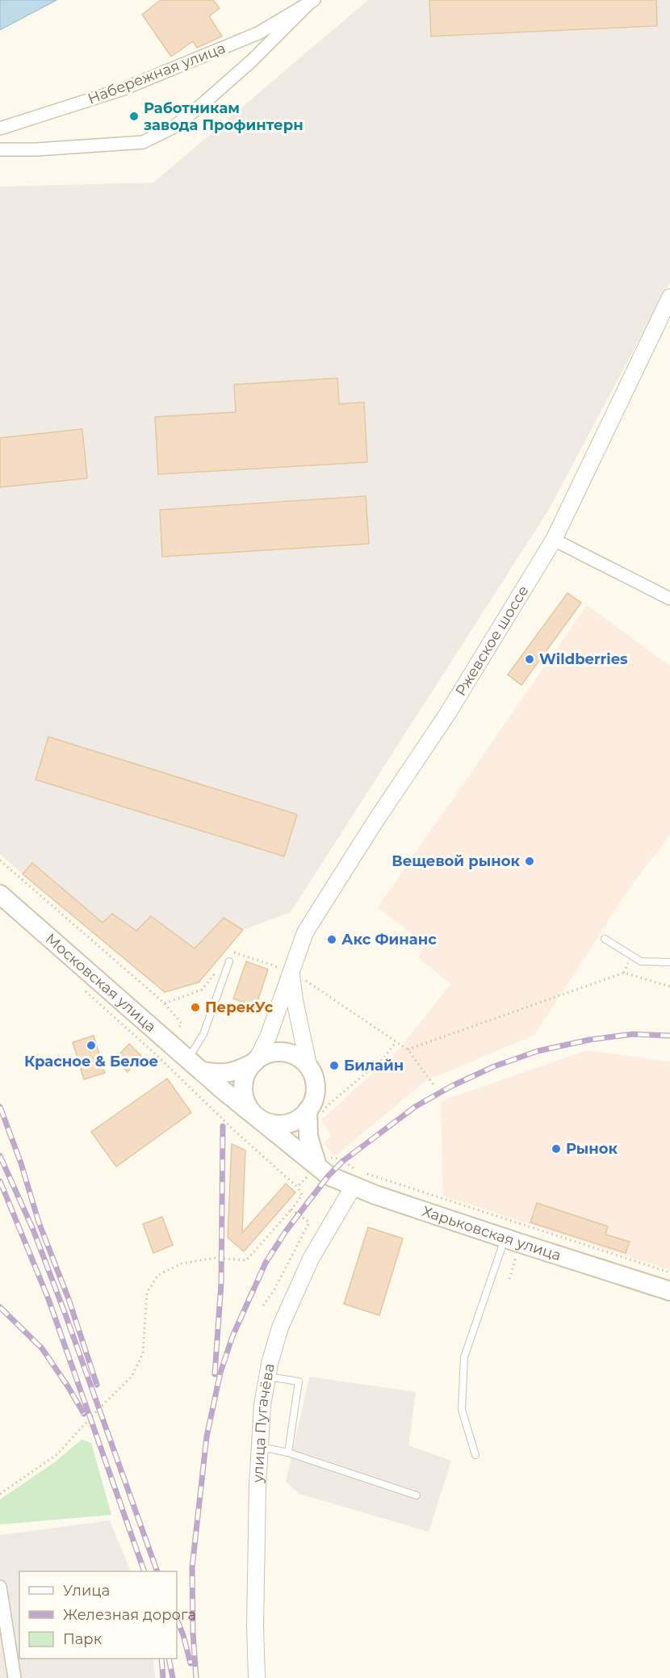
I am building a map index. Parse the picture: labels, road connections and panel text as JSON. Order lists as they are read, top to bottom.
{
  "streets": {
    "main road": ["Московская улица", "Харьковская улица"],
    "street": ["Набережная улица", "Ржевское шоссе", "улица Пугачёва"]
  },
  "crossings": [
    ["Ржевское шоссе", "Московская улица"],
    ["Ржевское шоссе", "Харьковская улица"],
    ["Московская улица", "Харьковская улица"],
    ["Харьковская улица", "улица Пугачёва"]
  ],
  "places": [
    "Работникам завода Профинтерн",
    "Wildberries",
    "Вещевой рынок",
    "Акс Финанс",
    "ПерекУс",
    "Красное & Белое",
    "Билайн",
    "Рынок"
  ],
  "legend": ["Улица", "Железная дорога", "Парк"]
}
